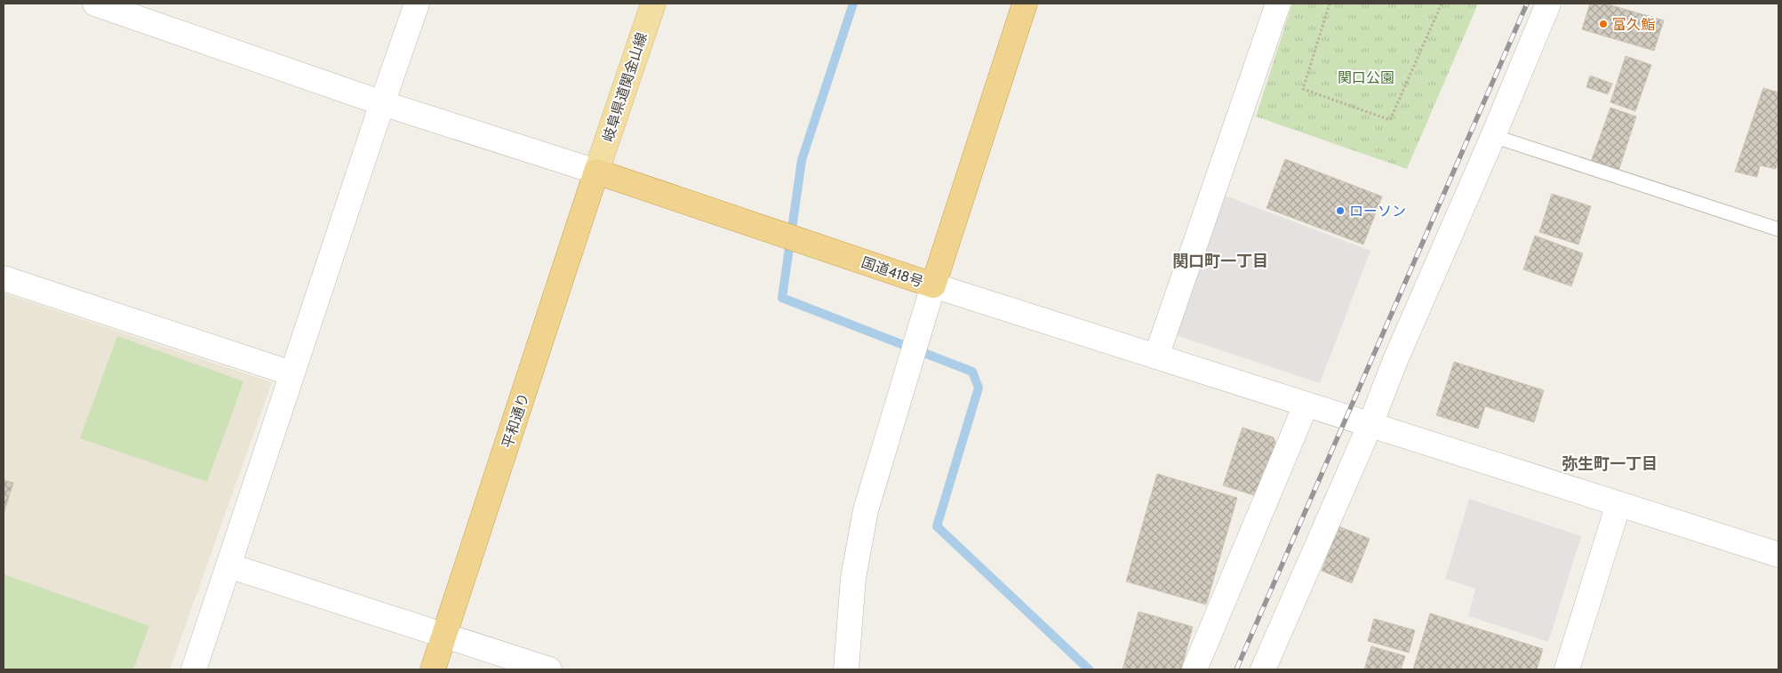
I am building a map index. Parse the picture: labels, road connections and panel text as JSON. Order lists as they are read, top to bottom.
{
  "streets": {
    "highway": ["国道418号", "平和通り"],
    "main road": ["岐阜県道関金山線"]
  },
  "crossings": [
    ["岐阜県道関金山線", "国道418号"],
    ["岐阜県道関金山線", "平和通り"],
    ["国道418号", "平和通り"]
  ],
  "districts": ["関口町一丁目", "弥生町一丁目"],
  "parks": ["関口公園"],
  "places": ["富久鮨", "ローソン"]
}
